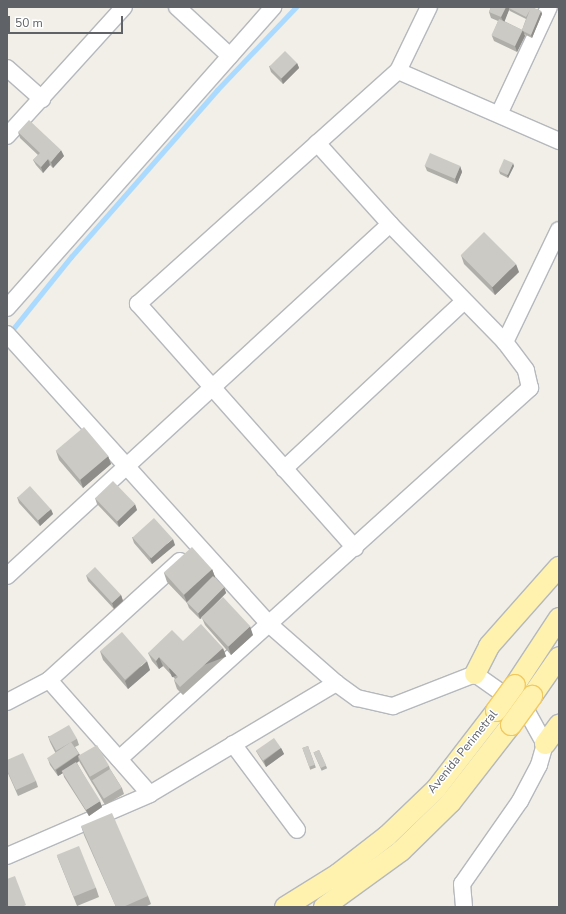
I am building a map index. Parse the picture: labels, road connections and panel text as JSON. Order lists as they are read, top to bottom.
{
  "streets": {
    "main road": ["Avenida Perimetral"]
  },
  "scale_bar": "50 m"
}
